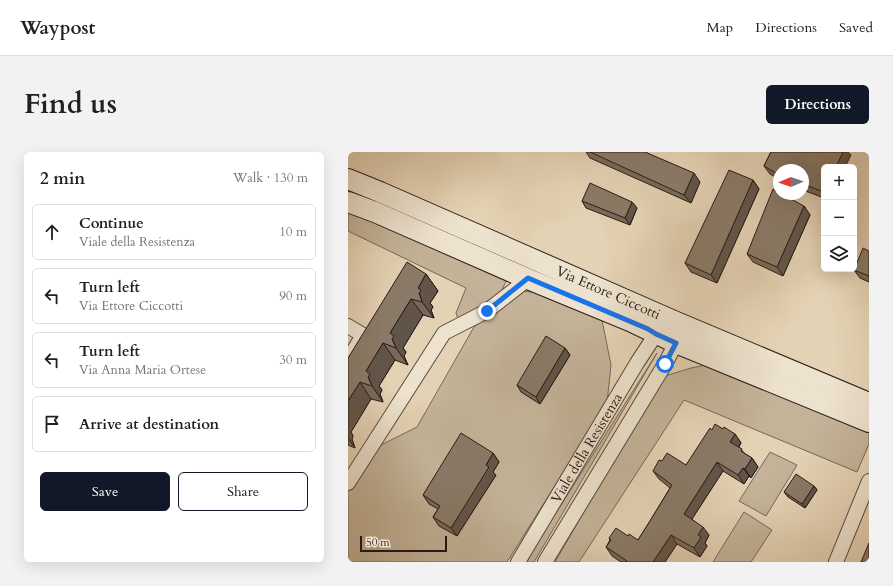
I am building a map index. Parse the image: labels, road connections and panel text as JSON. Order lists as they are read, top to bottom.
{
  "streets": {
    "street": ["Via Ettore Ciccotti", "Viale della Resistenza"]
  },
  "crossings": [
    ["Via Ettore Ciccotti", "Viale della Resistenza"]
  ],
  "scale_bar": "50 m",
  "north": "left",
  "page": {
    "header": "Waypost",
    "nav": ["Map", "Directions", "Saved"],
    "title": "Find us",
    "buttons": [
      "Directions",
      ["Save", "Share"]
    ],
    "heading": ["2 min", "Walk · 130 m"],
    "map_buttons": ["+", "−"],
    "list": [
      ["Continue", "Viale della Resistenza", "10 m"],
      ["Turn left", "Via Ettore Ciccotti", "90 m"],
      ["Turn left", "Via Anna Maria Ortese", "30 m"],
      "Arrive at destination"
    ],
    "scale": "50 m"
  }
}
